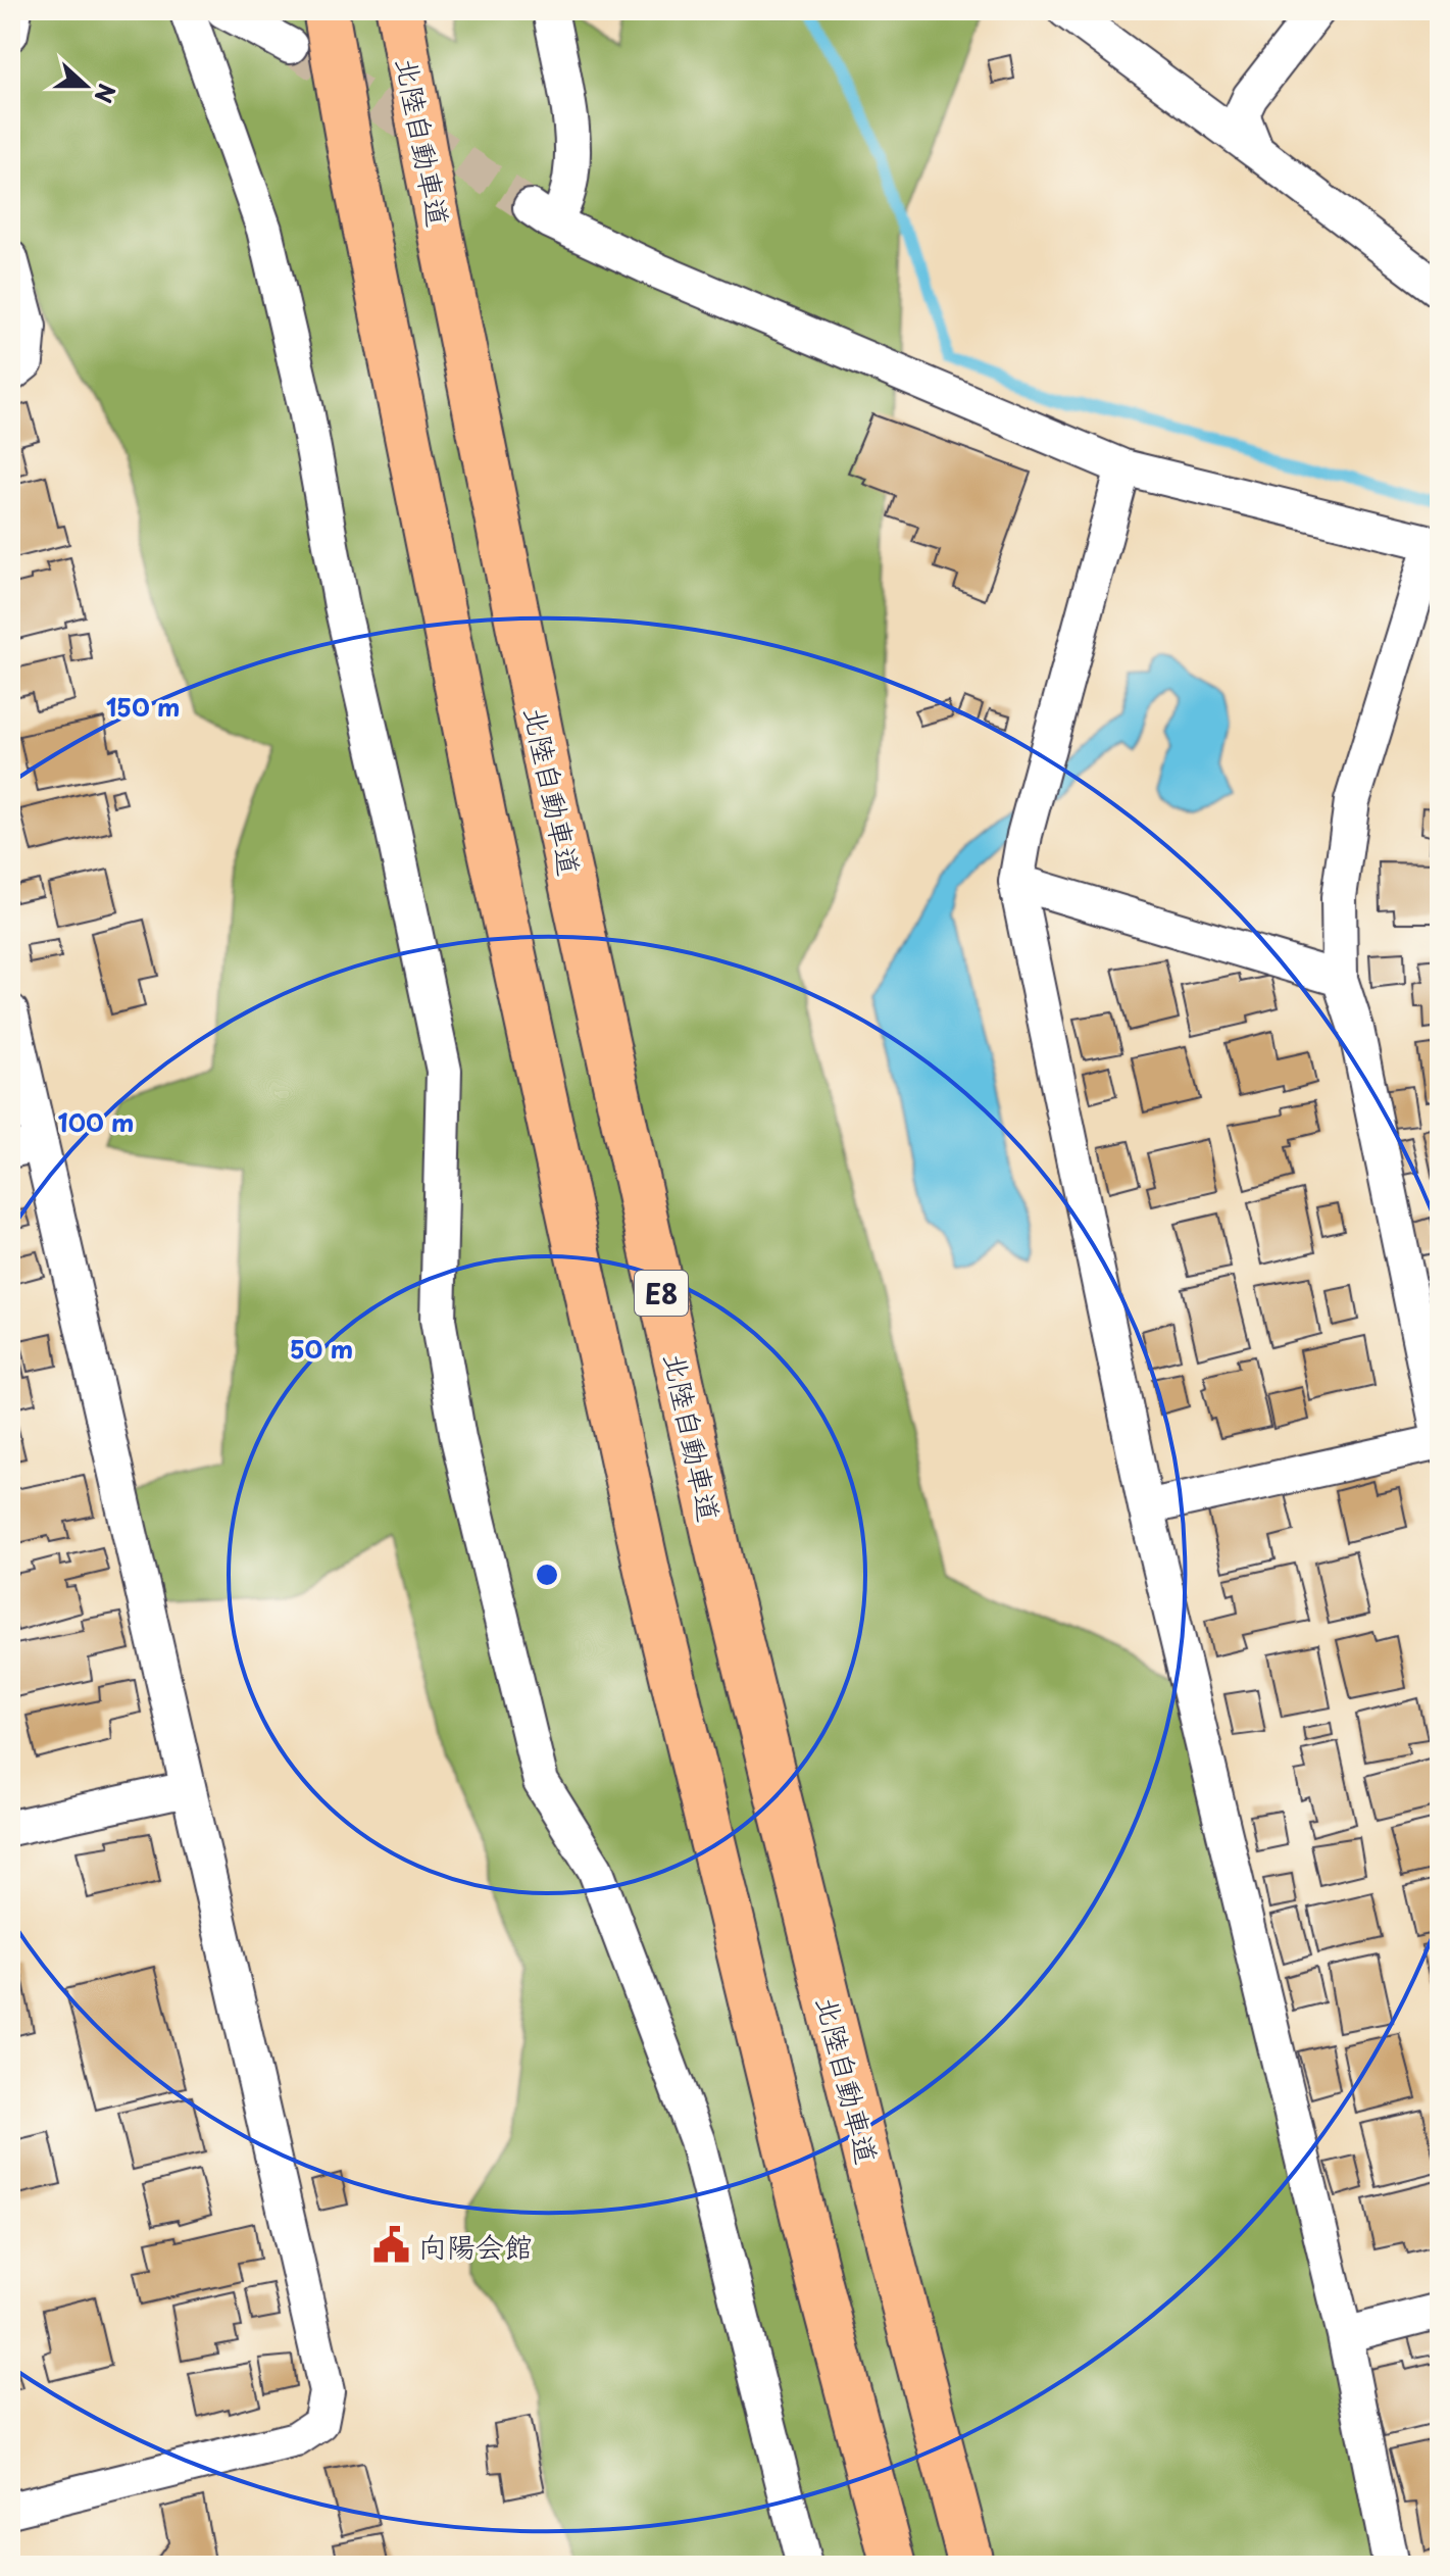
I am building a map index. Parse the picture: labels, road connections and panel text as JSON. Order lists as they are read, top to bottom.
{
  "streets": {
    "highway": ["北陸自動車道", "E8"]
  },
  "places": {
    "public building": ["向陽会館"]
  },
  "north": "right",
  "rings": ["150 m", "100 m", "50 m"]
}
